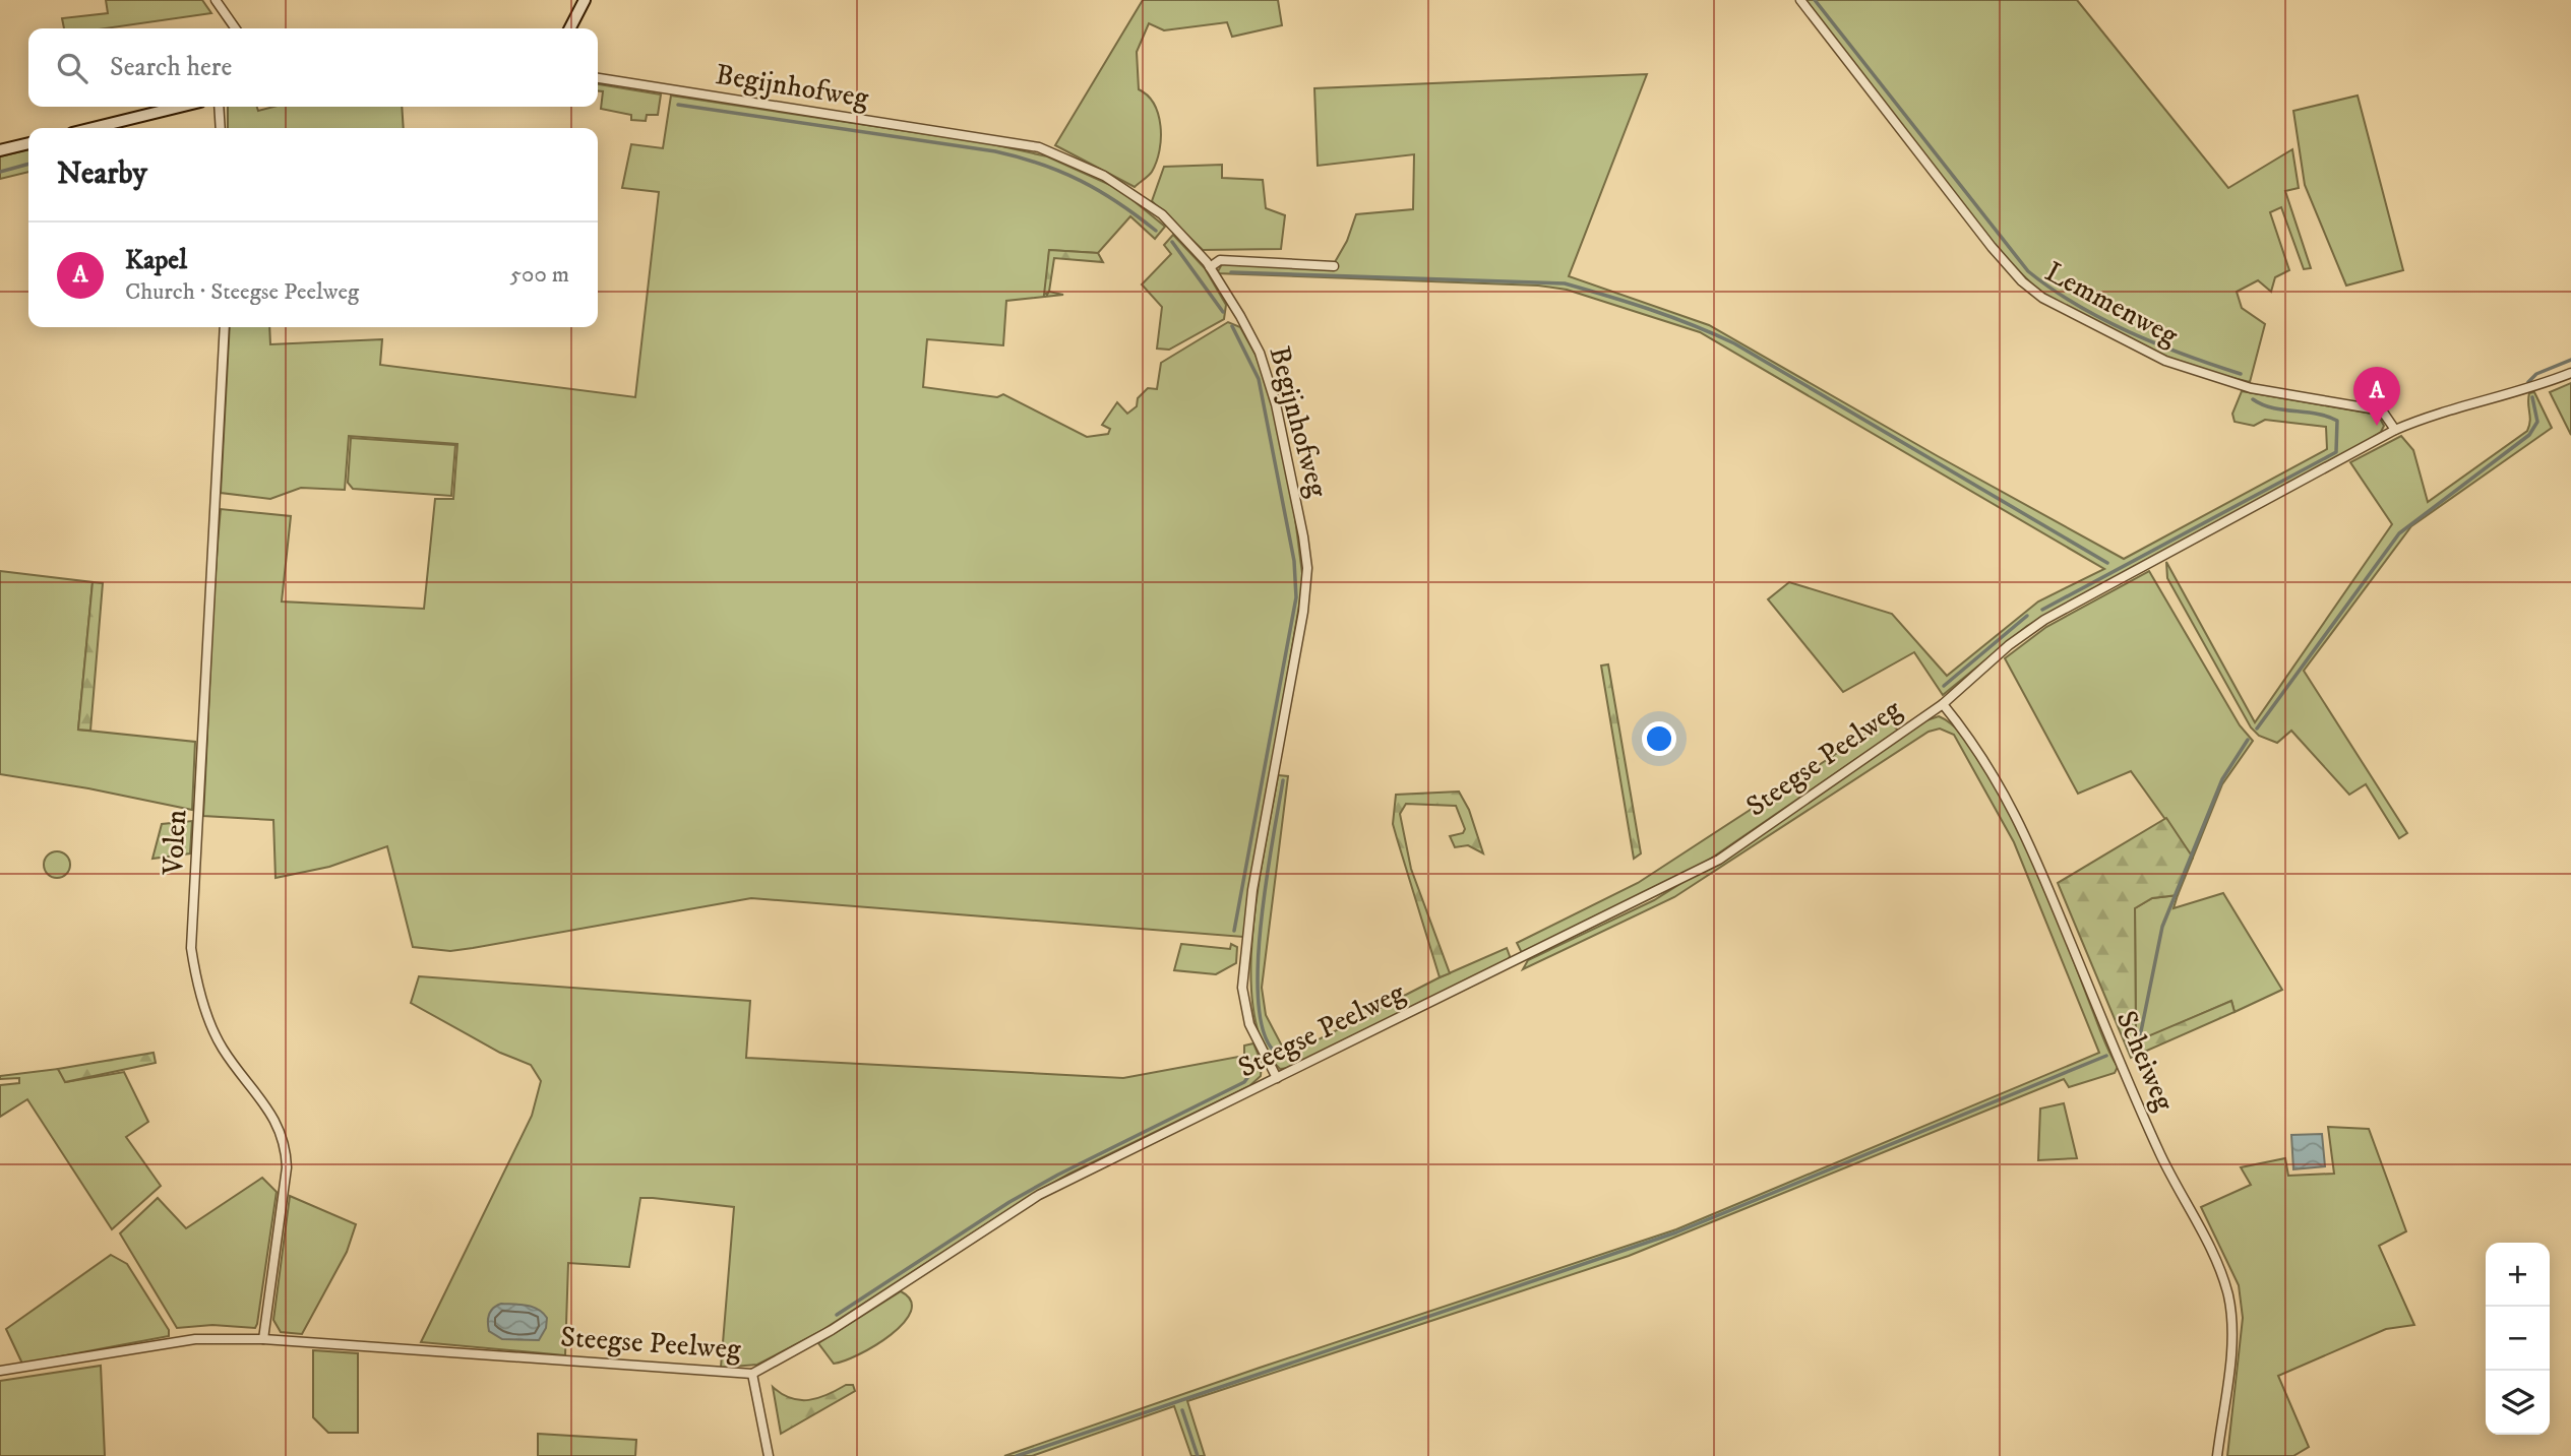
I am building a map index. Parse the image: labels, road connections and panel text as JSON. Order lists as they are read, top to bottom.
{
  "streets": {
    "street": [
      "Begijnhofweg",
      "Lemmenweg",
      "Steegse Peelweg",
      "Volen",
      "Scheiweg"
    ]
  },
  "crossings": [
    ["Begijnhofweg", "Steegse Peelweg"],
    ["Lemmenweg", "Steegse Peelweg"],
    ["Steegse Peelweg", "Volen"],
    ["Steegse Peelweg", "Scheiweg"]
  ],
  "page": {
    "search": "Search here",
    "heading": "Nearby",
    "list": [
      {
        "mark": "A",
        "name": "Kapel",
        "note": "Church · Steegse Peelweg",
        "value": "500 m"
      }
    ],
    "pins": "A",
    "map_buttons": ["+", "−"]
  }
}
